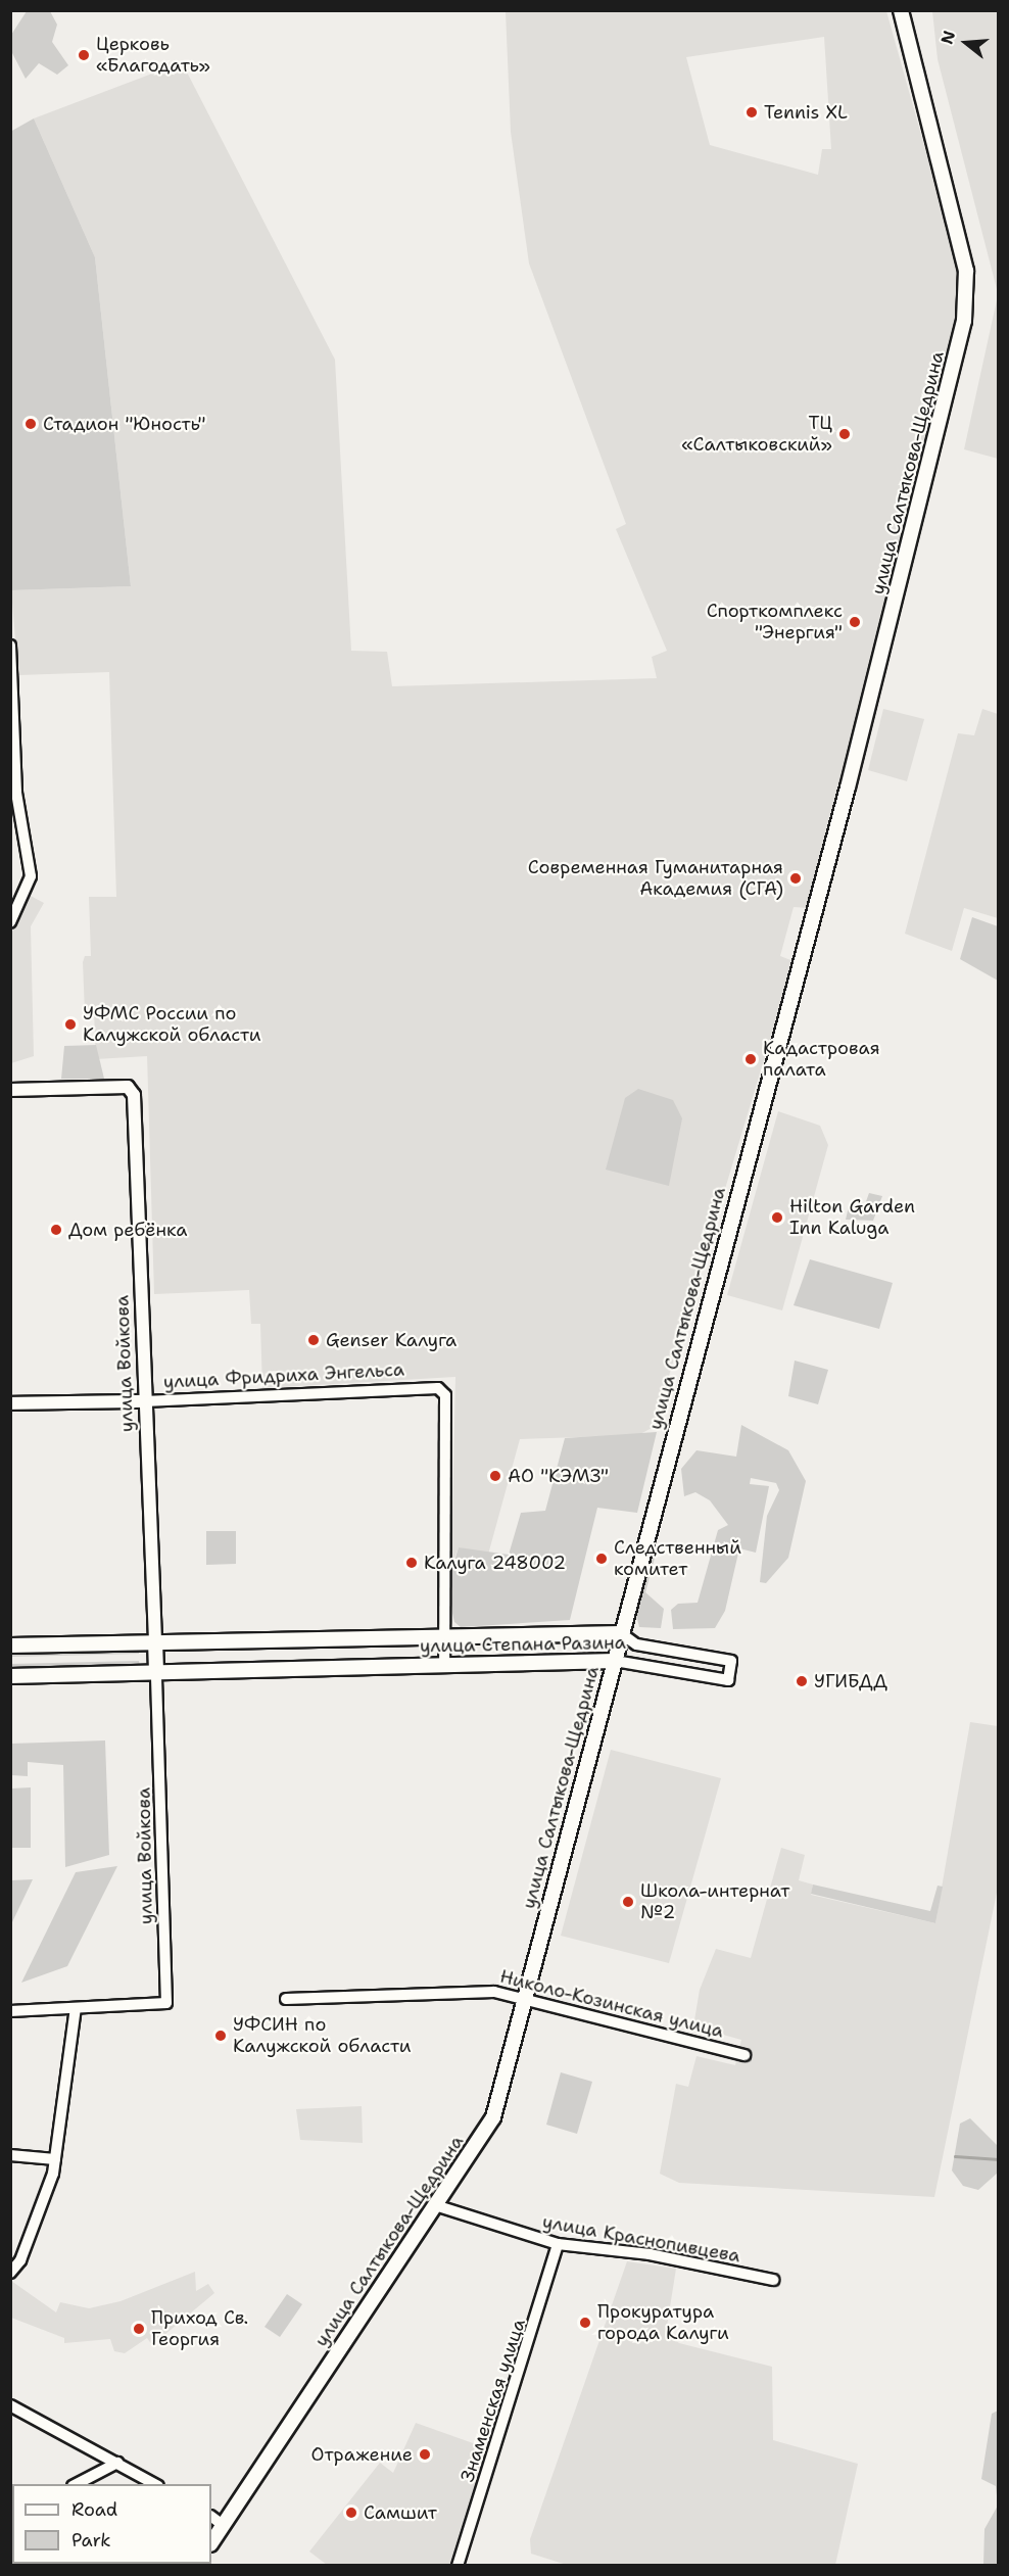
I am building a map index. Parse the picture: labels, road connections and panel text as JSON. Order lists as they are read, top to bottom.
{
  "streets": {
    "main road": ["улица Салтыкова-Щедрина", "улица Степана Разина"],
    "street": [
      "улица Войкова",
      "улица Фридриха Энгельса",
      "Николо-Козинская улица",
      "улица Краснопивцева",
      "Знаменская улица"
    ]
  },
  "crossings": [
    ["улица Салтыкова-Щедрина", "улица Степана Разина"],
    ["улица Салтыкова-Щедрина", "Николо-Козинская улица"],
    ["улица Салтыкова-Щедрина", "улица Краснопивцева"],
    ["улица Войкова", "улица Фридриха Энгельса"],
    ["улица Войкова", "улица Степана Разина"],
    ["улица Фридриха Энгельса", "улица Степана Разина"],
    ["улица Краснопивцева", "Знаменская улица"]
  ],
  "places": [
    "Церковь «Благодать»",
    "Tennis XL",
    "Стадион \"Юность\"",
    "ТЦ «Салтыковский»",
    "Спорткомплекс \"Энергия\"",
    "Современная Гуманитарная Академия (СГА)",
    "УФМС России по Калужской области",
    "Кадастровая палата",
    "Hilton Garden Inn Kaluga",
    "Дом ребёнка",
    "Genser Калуга",
    "АО \"КЭМЗ\"",
    "Следственный комитет",
    "Калуга 248002",
    "УГИБДД",
    "Школа-интернат №2",
    "УФСИН по Калужской области",
    "Прокуратура города Калуги",
    "Приход Св. Георгия",
    "Отражение",
    "Самшит"
  ],
  "legend": ["Road", "Park"],
  "north": "left"
}
